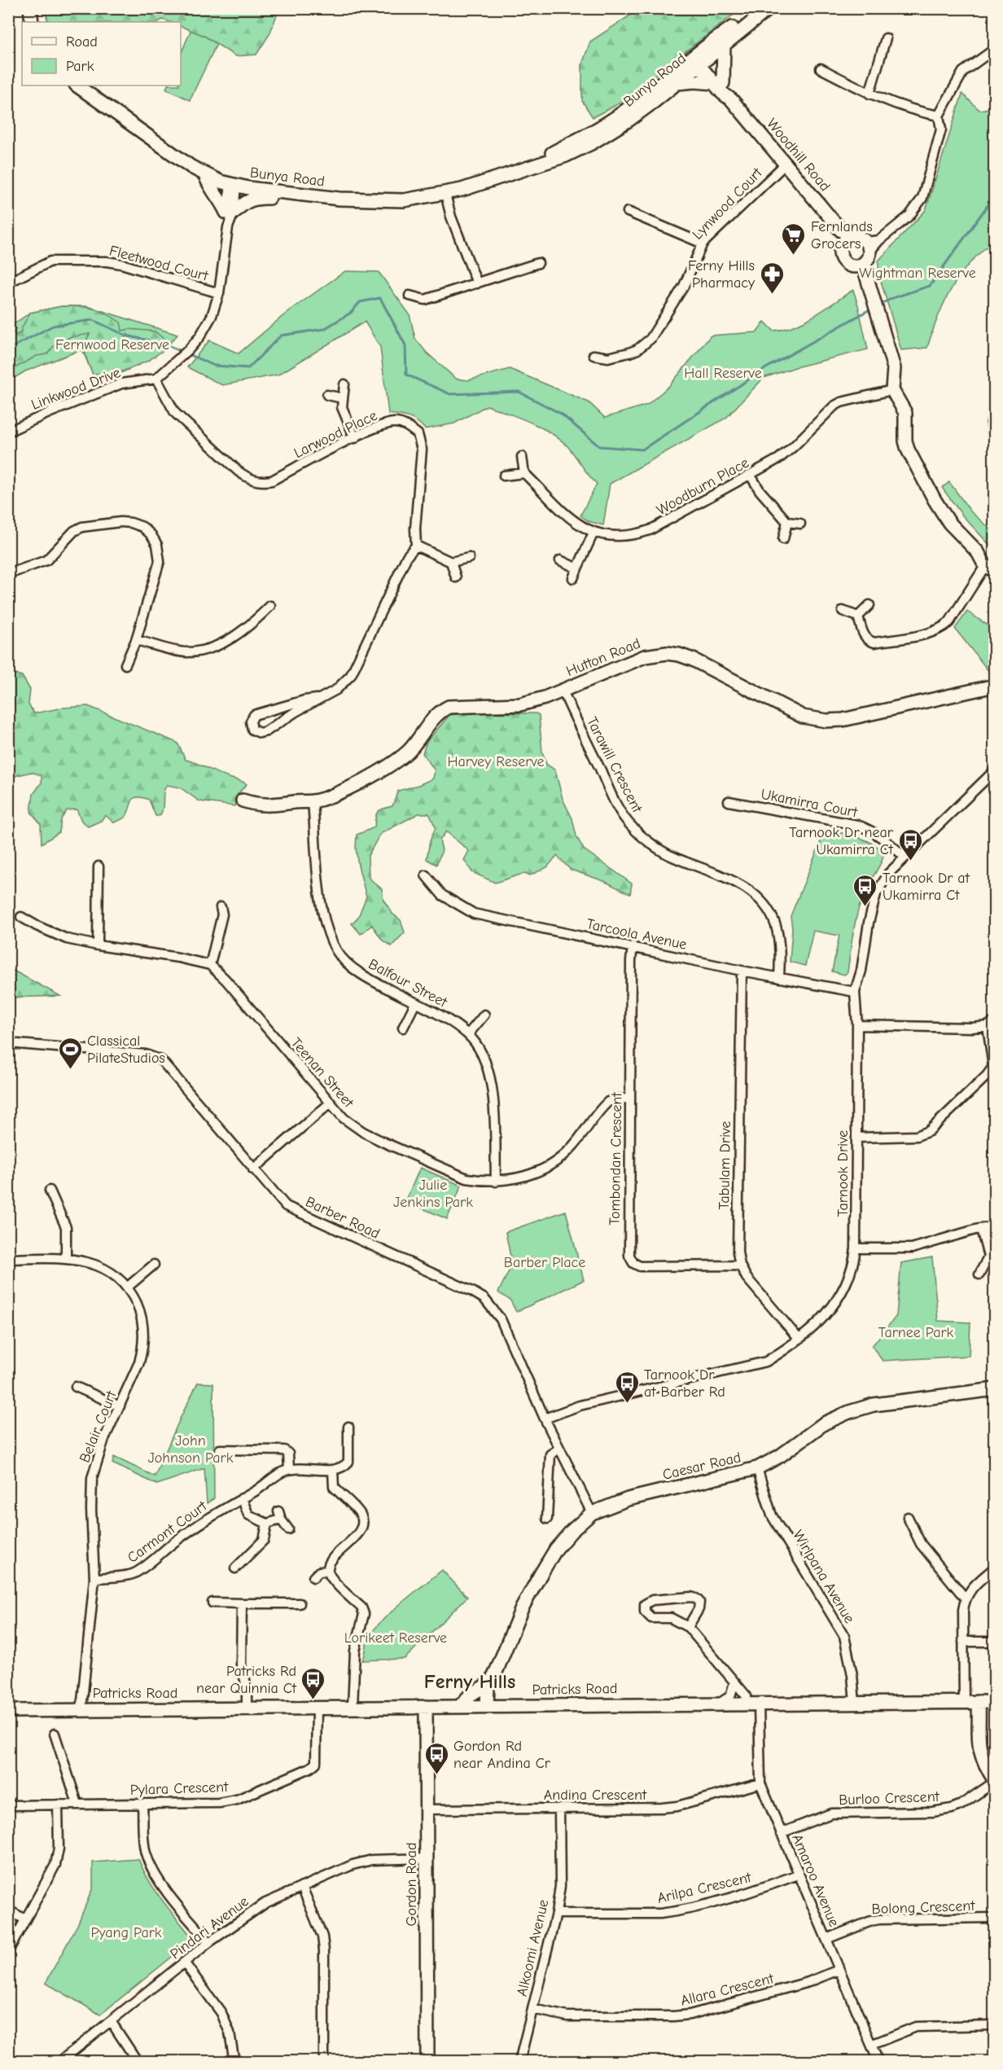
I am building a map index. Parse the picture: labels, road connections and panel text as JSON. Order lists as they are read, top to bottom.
{
  "streets": {
    "street": [
      "Bunya Road",
      "Woodhill Road",
      "Lynwood Court",
      "Fleetwood Court",
      "Linkwood Drive",
      "Larwood Place",
      "Woodburn Place",
      "Hutton Road",
      "Tarawill Crescent",
      "Ukamirra Court",
      "Tarcoola Avenue",
      "Balfour Street",
      "Teenan Street",
      "Tombondan Crescent",
      "Tabulam Drive",
      "Tarnook Drive",
      "Barber Road",
      "Belair Court",
      "Caesar Road",
      "Carmont Court",
      "Wirlpana Avenue",
      "Patricks Road",
      "Pylara Crescent",
      "Andina Crescent",
      "Burloo Crescent",
      "Amaroo Avenue",
      "Gordon Road",
      "Arilpa Crescent",
      "Bolong Crescent",
      "Pindari Avenue",
      "Alkoomi Avenue",
      "Allara Crescent"
    ]
  },
  "crossings": [
    ["Bunya Road", "Woodhill Road"],
    ["Woodhill Road", "Lynwood Court"],
    ["Linkwood Drive", "Larwood Place"],
    ["Hutton Road", "Tarawill Crescent"],
    ["Hutton Road", "Balfour Street"],
    ["Tarawill Crescent", "Tarcoola Avenue"],
    ["Ukamirra Court", "Tarnook Drive"],
    ["Tarcoola Avenue", "Tombondan Crescent"],
    ["Tarcoola Avenue", "Tabulam Drive"],
    ["Tarcoola Avenue", "Tarnook Drive"],
    ["Balfour Street", "Teenan Street"],
    ["Teenan Street", "Tombondan Crescent"],
    ["Tombondan Crescent", "Tabulam Drive"],
    ["Tabulam Drive", "Tarnook Drive"],
    ["Tarnook Drive", "Barber Road"],
    ["Barber Road", "Caesar Road"],
    ["Belair Court", "Carmont Court"],
    ["Belair Court", "Patricks Road"],
    ["Caesar Road", "Wirlpana Avenue"],
    ["Caesar Road", "Patricks Road"],
    ["Wirlpana Avenue", "Patricks Road"],
    ["Patricks Road", "Pylara Crescent"],
    ["Patricks Road", "Amaroo Avenue"],
    ["Patricks Road", "Gordon Road"],
    ["Andina Crescent", "Amaroo Avenue"],
    ["Andina Crescent", "Gordon Road"],
    ["Andina Crescent", "Alkoomi Avenue"],
    ["Burloo Crescent", "Amaroo Avenue"],
    ["Amaroo Avenue", "Arilpa Crescent"],
    ["Amaroo Avenue", "Bolong Crescent"],
    ["Amaroo Avenue", "Allara Crescent"],
    ["Gordon Road", "Pindari Avenue"],
    ["Arilpa Crescent", "Alkoomi Avenue"],
    ["Alkoomi Avenue", "Allara Crescent"]
  ],
  "districts": ["Ferny Hills"],
  "parks": [
    "Wightman Reserve",
    "Fernwood Reserve",
    "Hall Reserve",
    "Harvey Reserve",
    "Julie Jenkins Park",
    "Barber Place",
    "Tarnee Park",
    "John Johnson Park",
    "Lorikeet Reserve",
    "Pyang Park"
  ],
  "places": {
    "supermarket": ["Fernlands Grocers"],
    "pharmacy": ["Ferny Hills Pharmacy"],
    "bus stop": [
      "Tarnook Dr near Ukamirra Ct",
      "Tarnook Dr at Ukamirra Ct",
      "Tarnook Dr at Barber Rd",
      "Patricks Rd near Quinnia Ct",
      "Gordon Rd near Andina Cr"
    ],
    "sports": ["Classical PilateStudios"]
  },
  "legend": ["Road", "Park"]
}
